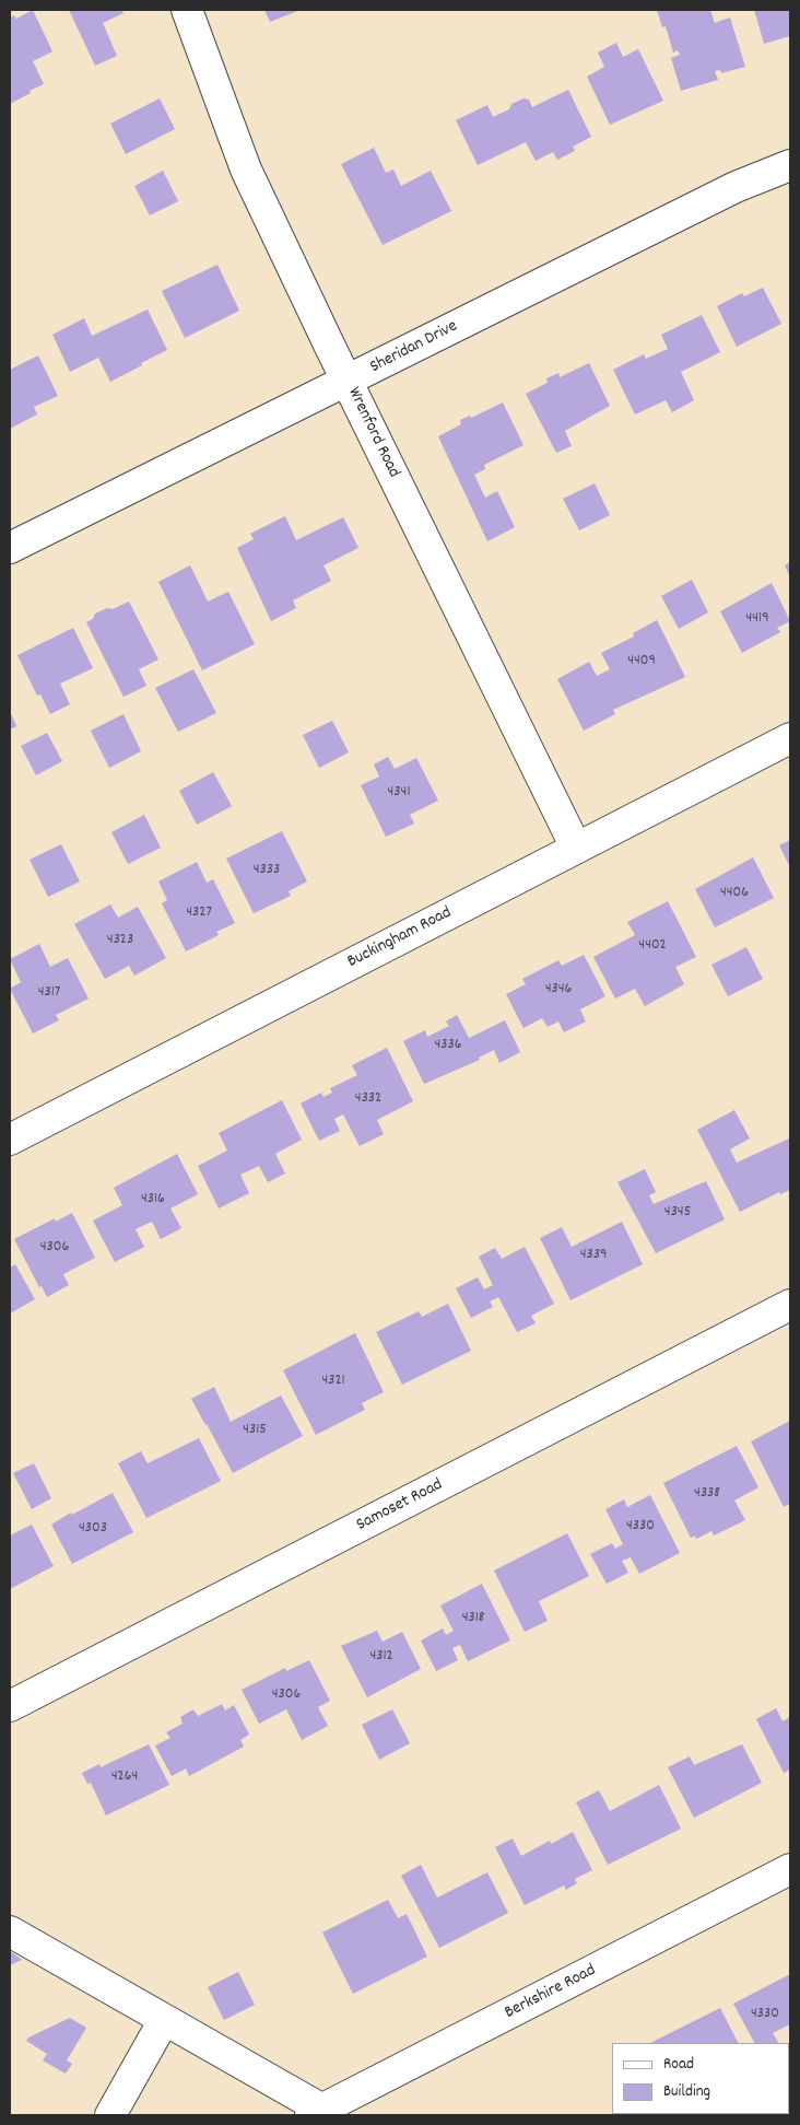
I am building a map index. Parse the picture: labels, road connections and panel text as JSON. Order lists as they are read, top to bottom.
{
  "streets": {
    "street": [
      "Sheridan Drive",
      "Wrenford Road",
      "Buckingham Road",
      "Samoset Road",
      "Berkshire Road"
    ]
  },
  "crossings": [
    ["Sheridan Drive", "Wrenford Road"],
    ["Wrenford Road", "Buckingham Road"]
  ],
  "house_numbers": [
    "4419",
    "4409",
    "4341",
    "4333",
    "4406",
    "4327",
    "4323",
    "4402",
    "4346",
    "4317",
    "4336",
    "4332",
    "4316",
    "4345",
    "4306",
    "4339",
    "4321",
    "4315",
    "4338",
    "4330",
    "4303",
    "4318",
    "4312",
    "4306",
    "4264",
    "4330"
  ],
  "legend": ["Road", "Building"]
}
